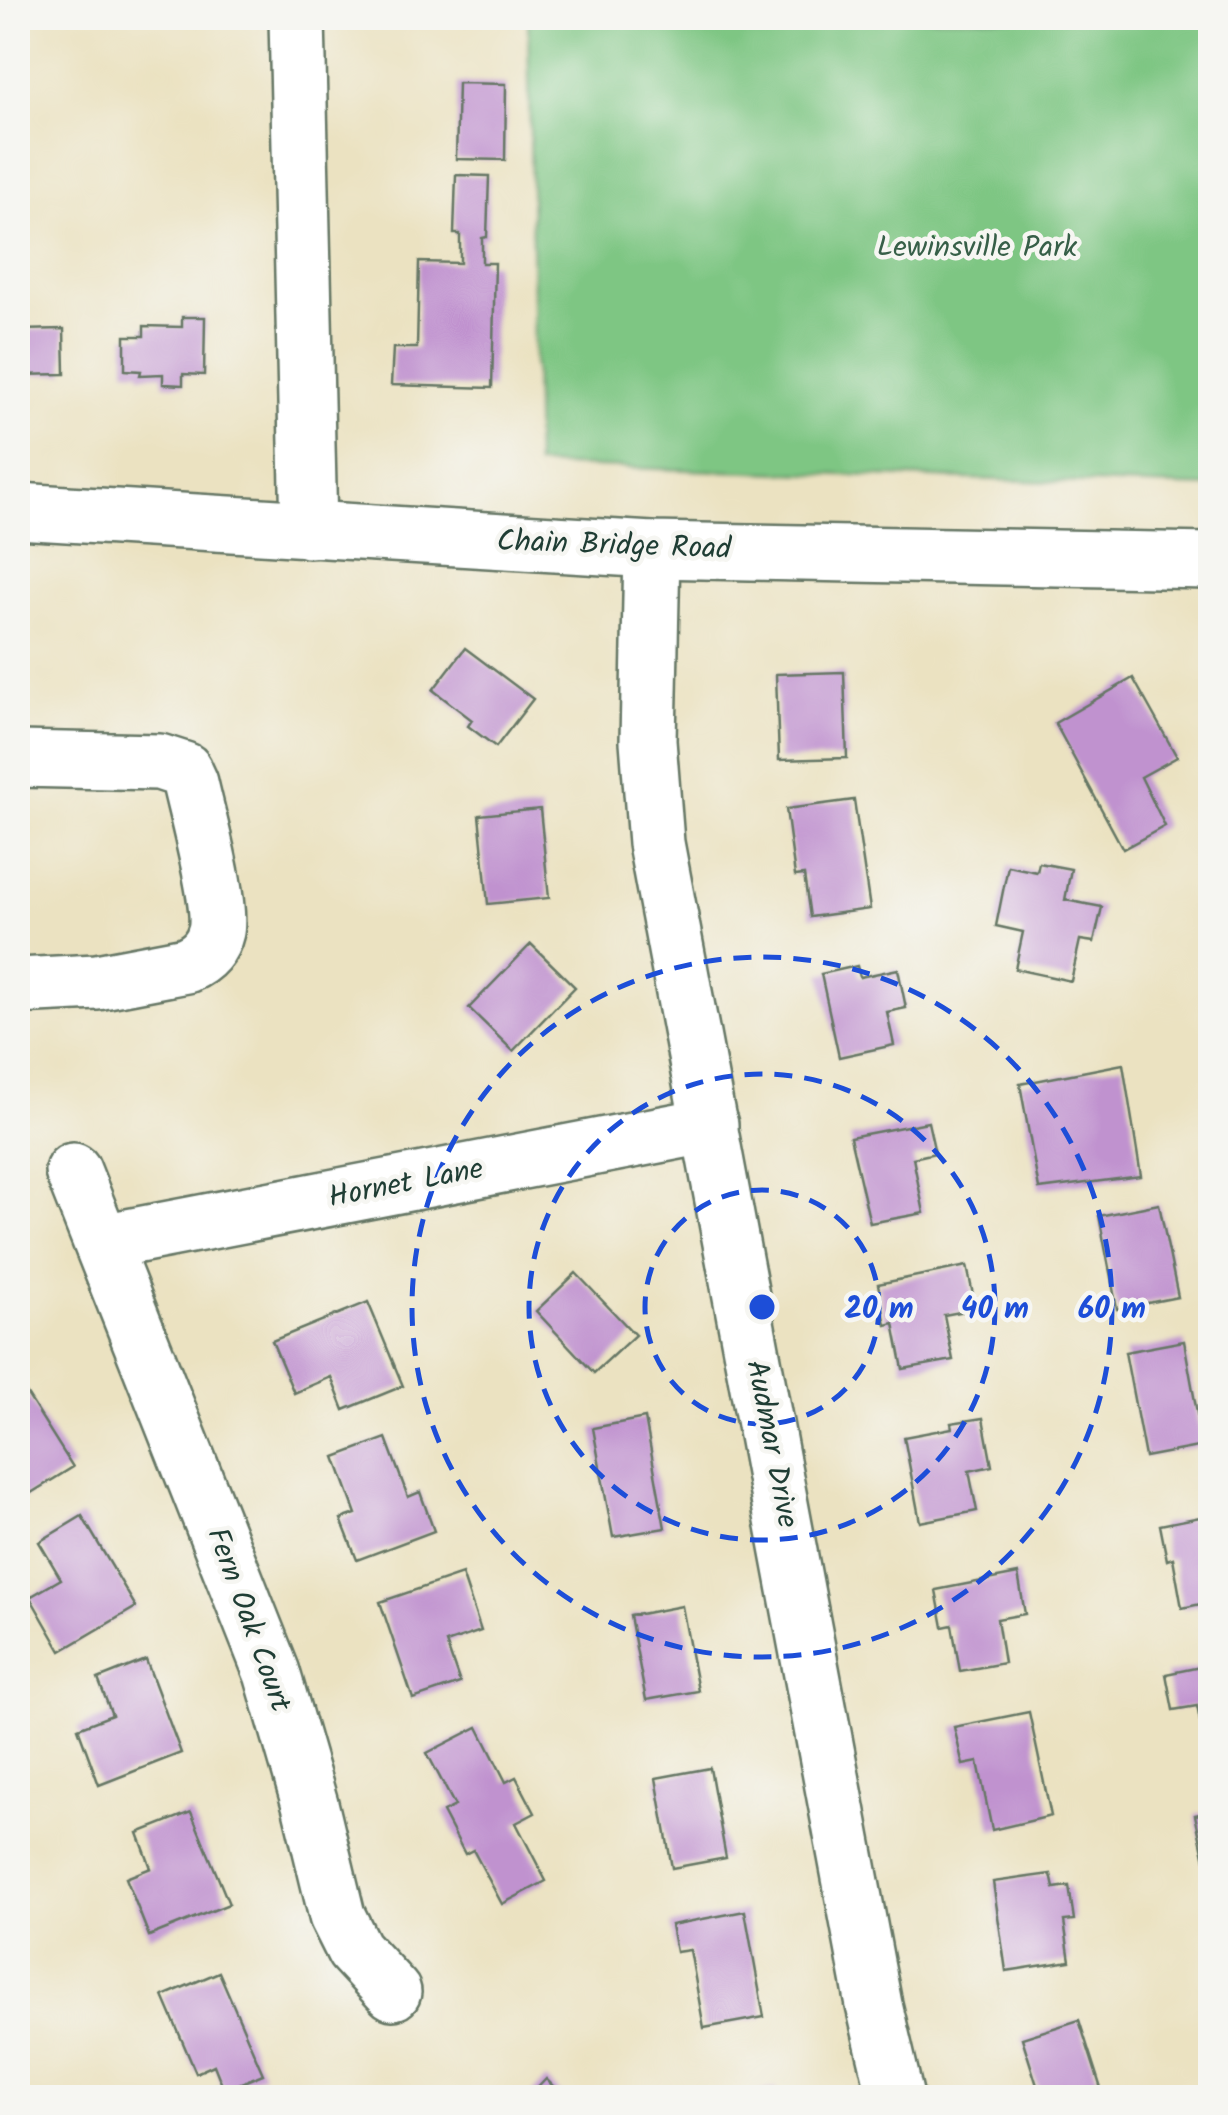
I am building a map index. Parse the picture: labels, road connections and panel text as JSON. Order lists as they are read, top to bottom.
{
  "streets": {
    "street": [
      "Chain Bridge Road",
      "Hornet Lane",
      "Audmar Drive",
      "Fern Oak Court"
    ]
  },
  "crossings": [
    ["Chain Bridge Road", "Audmar Drive"],
    ["Hornet Lane", "Audmar Drive"],
    ["Hornet Lane", "Fern Oak Court"]
  ],
  "parks": ["Lewinsville Park"],
  "rings": ["20 m", "40 m", "60 m"]
}
